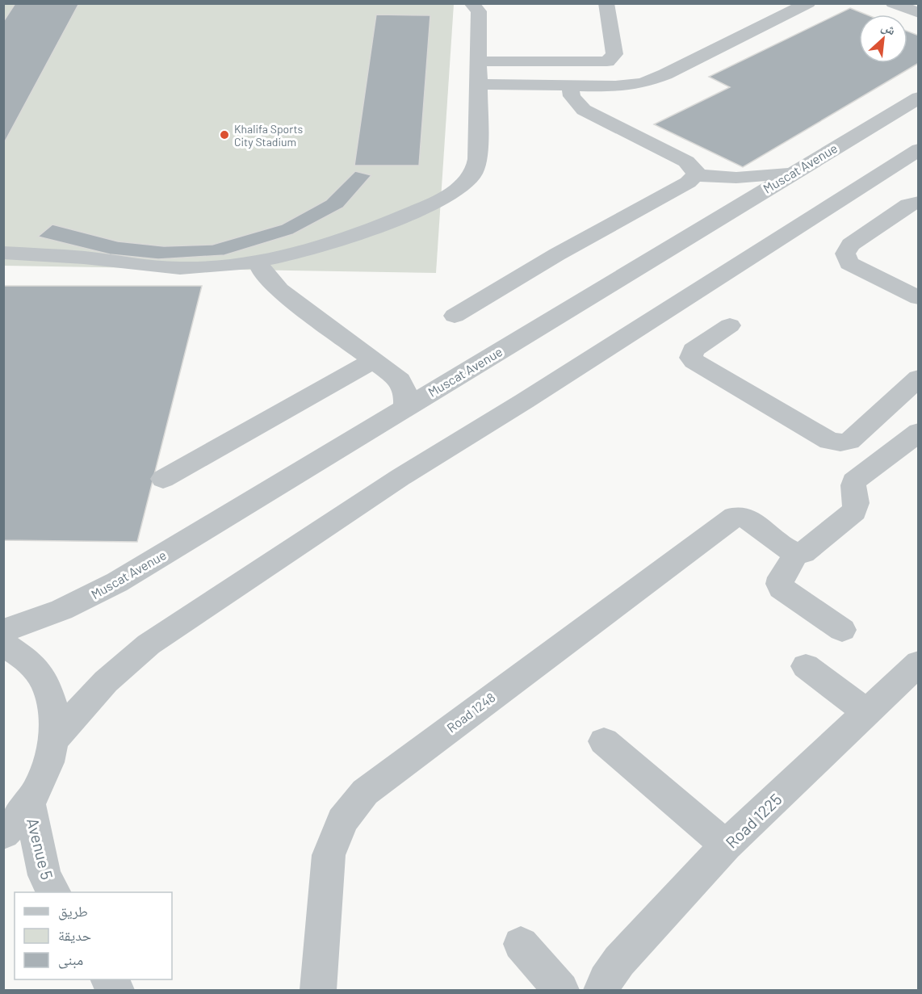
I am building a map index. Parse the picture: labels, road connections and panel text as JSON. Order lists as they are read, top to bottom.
{
  "streets": {
    "street": [
      "Muscat Avenue",
      "Road 1248",
      "Road 1225",
      "Avenue 5"
    ]
  },
  "places": ["Khalifa Sports City Stadium"],
  "legend": ["طريق", "حديقة", "مبنى"],
  "north": "top right"
}
